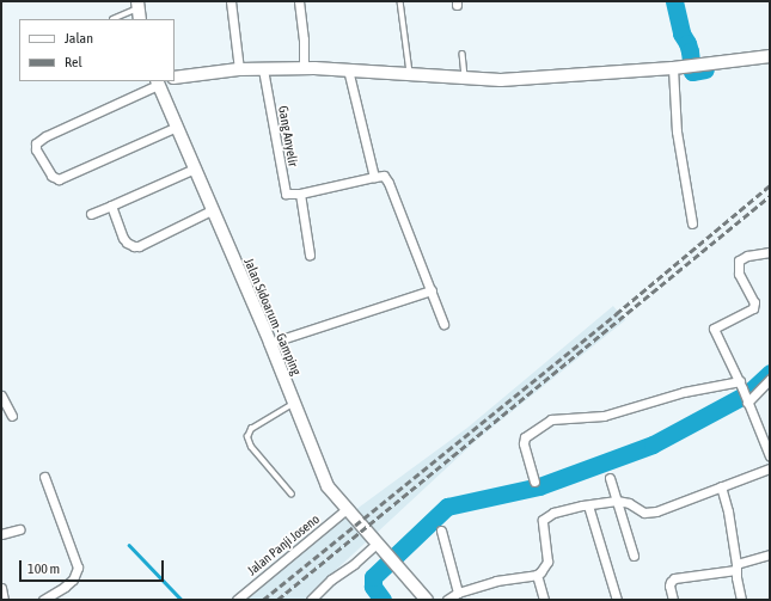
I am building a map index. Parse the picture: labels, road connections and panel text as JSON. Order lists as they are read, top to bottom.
{
  "streets": {
    "main road": ["Jalan Sidoarum - Gamping"],
    "street": ["Gang Anyelir", "Jalan Panji Joseno"]
  },
  "crossings": [
    ["Jalan Sidoarum - Gamping", "Jalan Panji Joseno"]
  ],
  "legend": ["Jalan", "Rel"],
  "scale_bar": "100 m"
}
